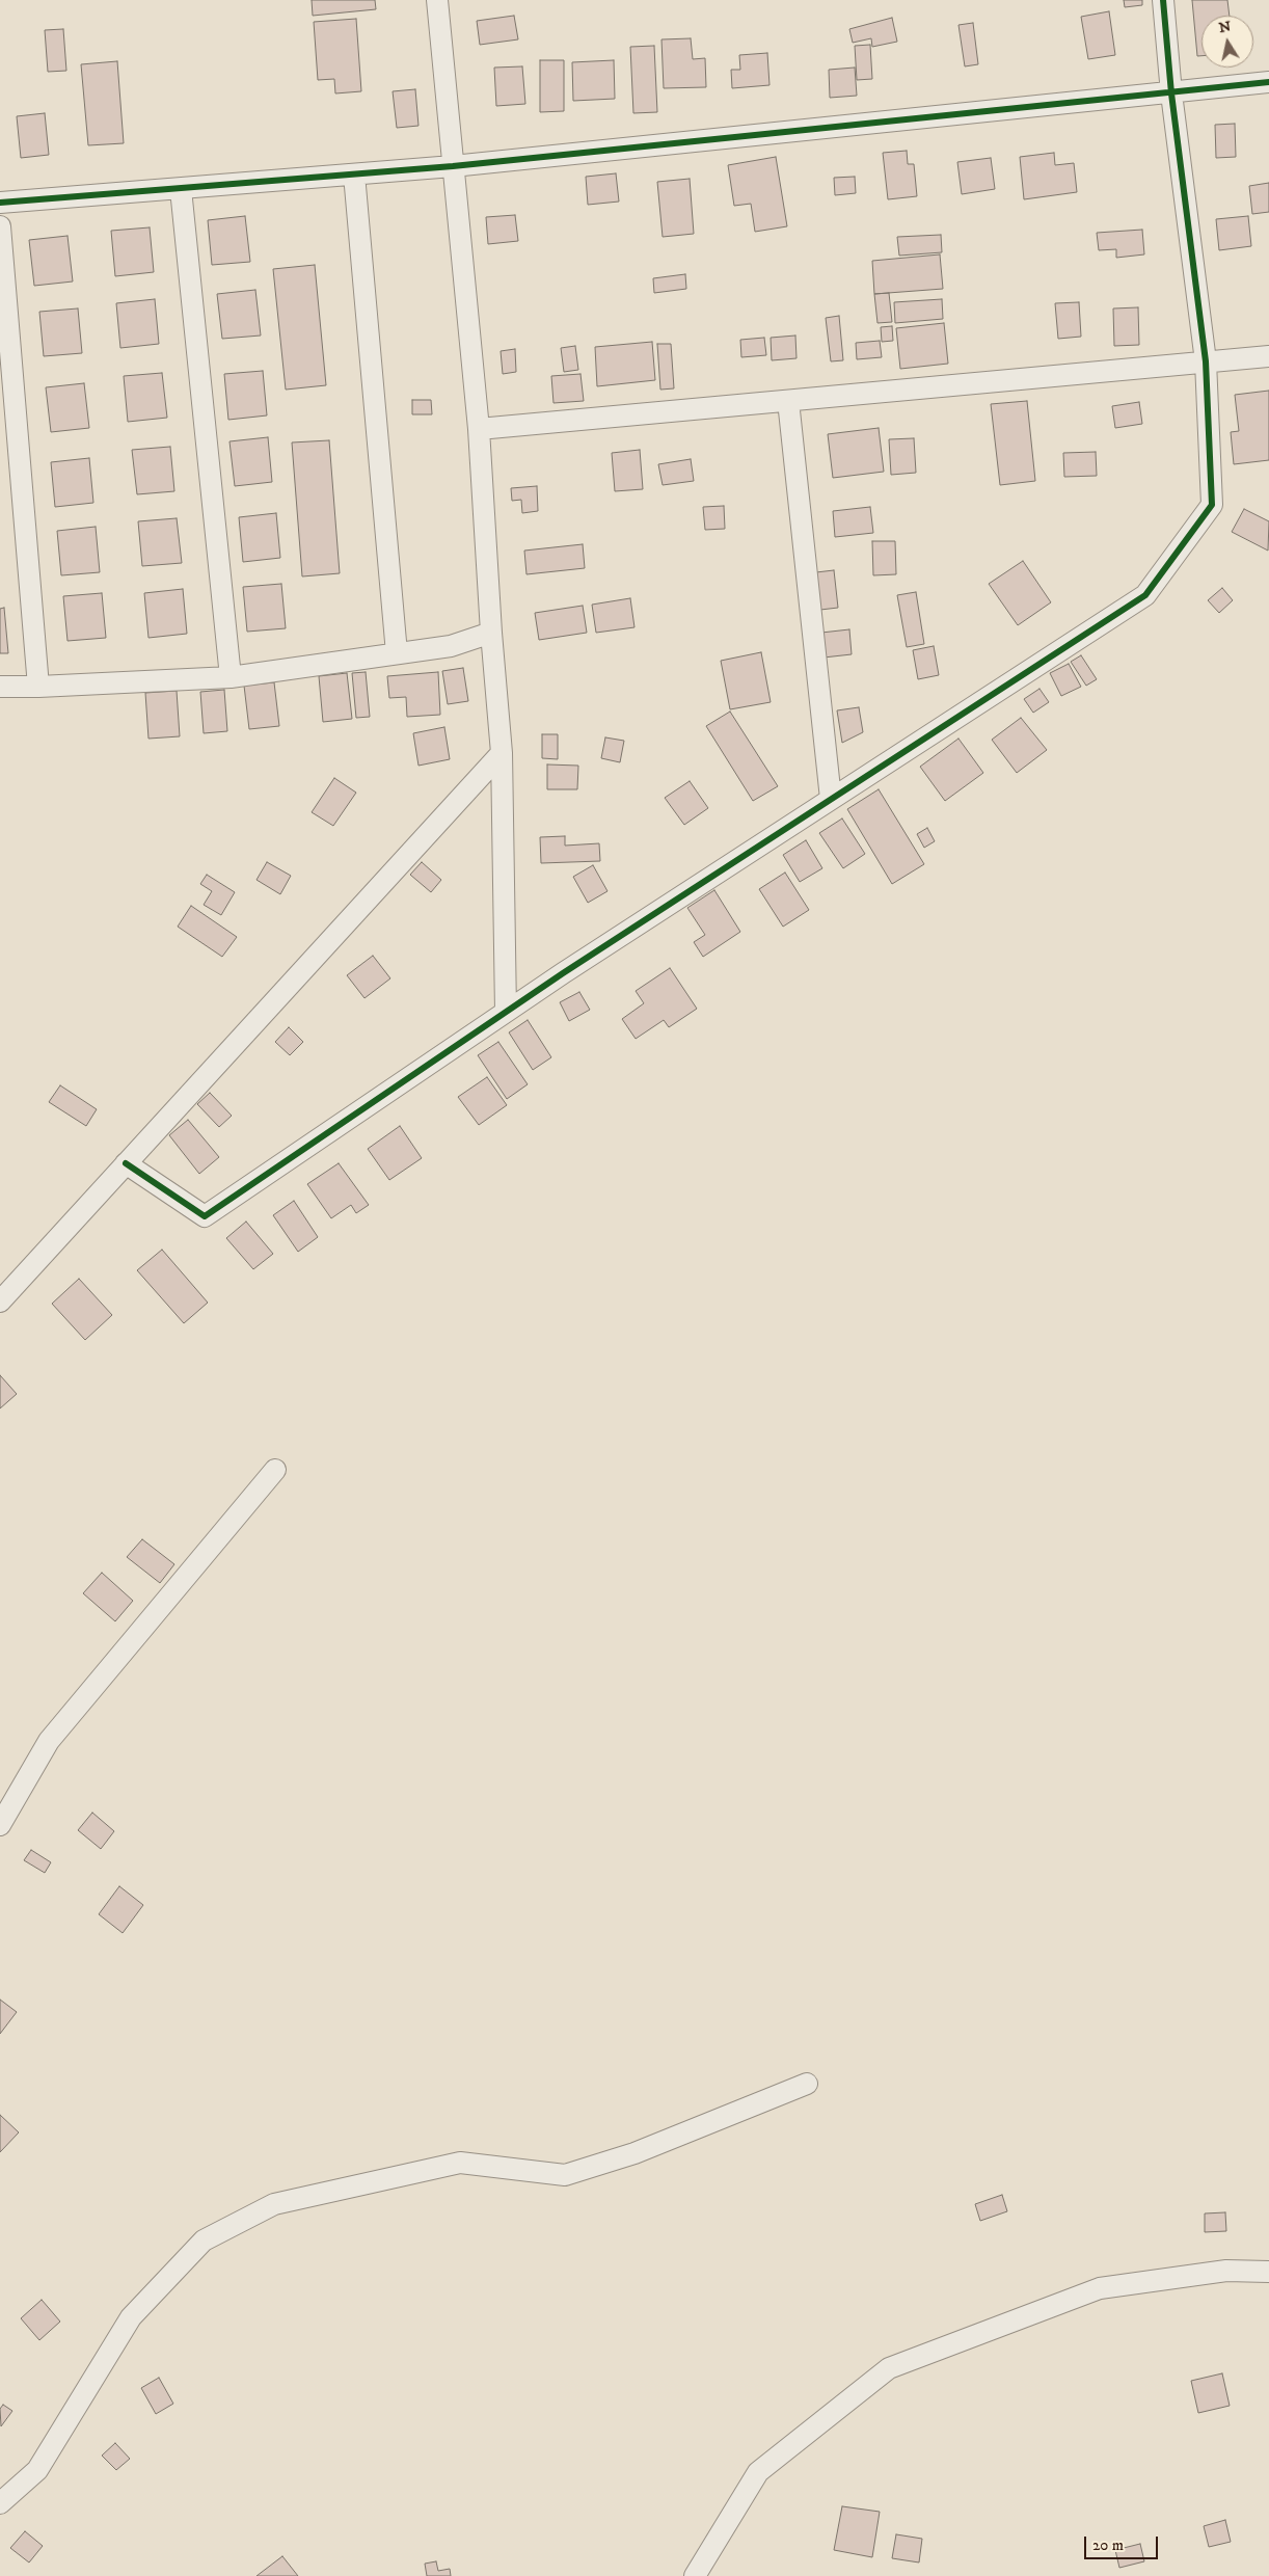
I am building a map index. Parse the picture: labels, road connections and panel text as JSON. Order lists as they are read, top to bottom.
{
  "scale_bar": "20 m",
  "north": "top"
}
